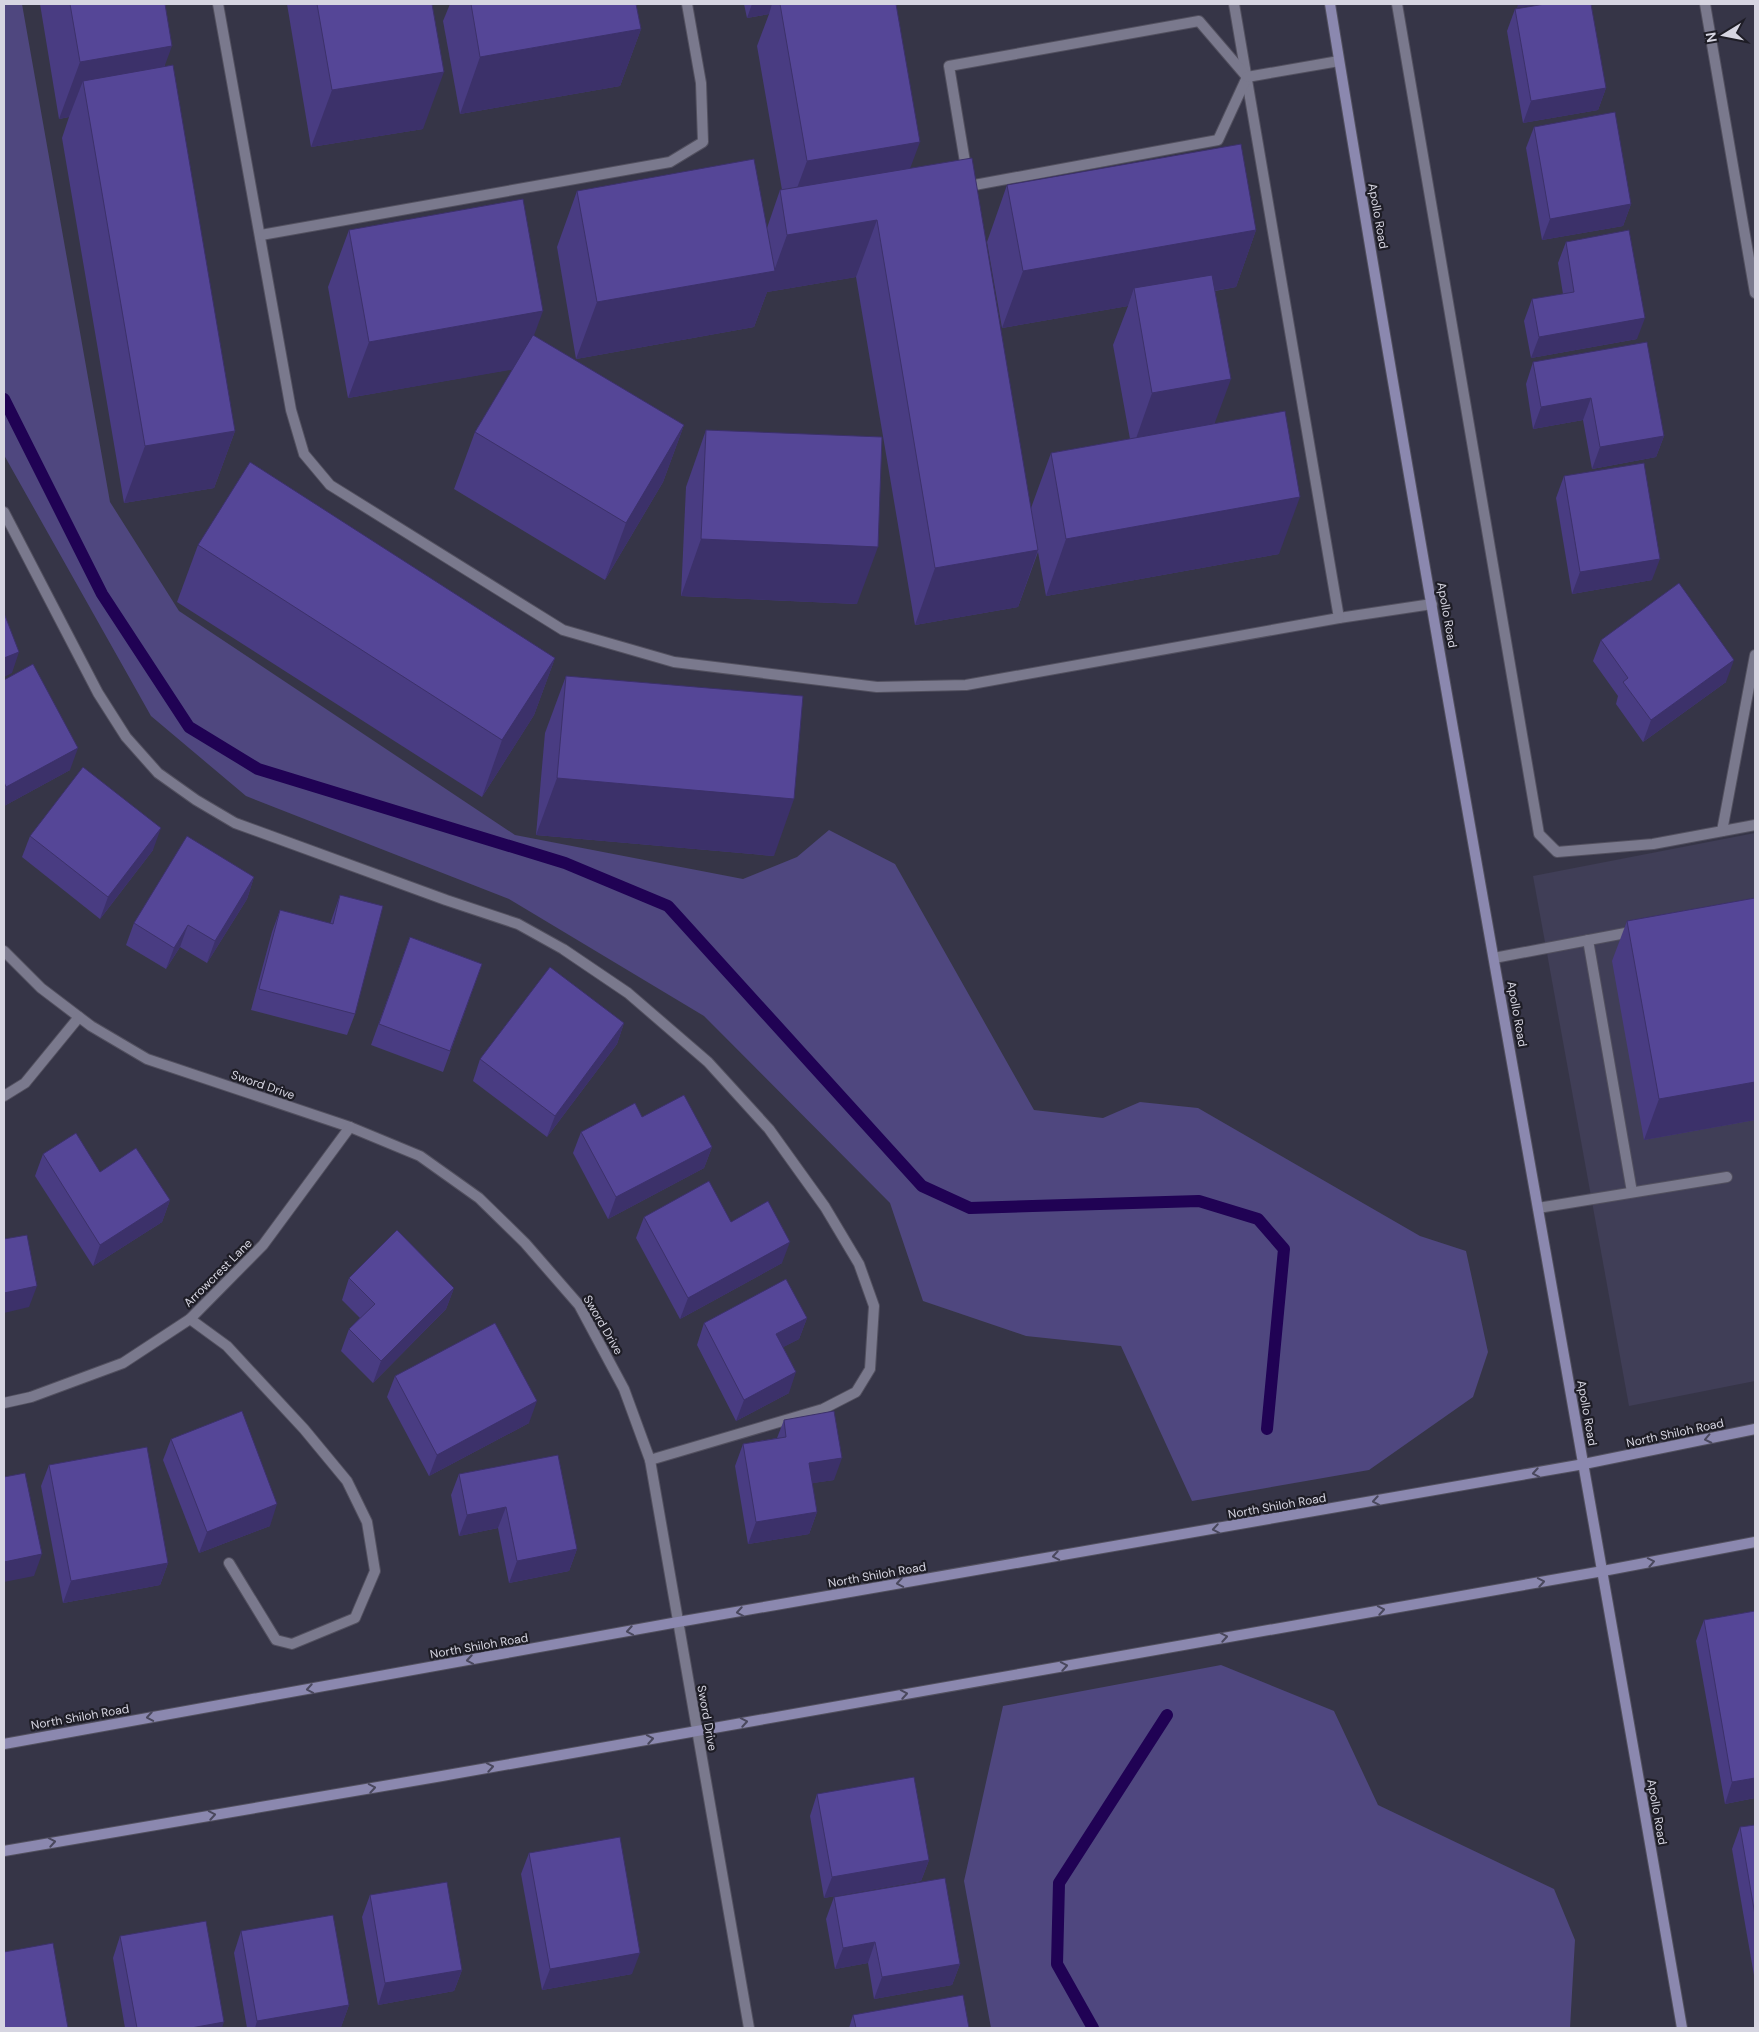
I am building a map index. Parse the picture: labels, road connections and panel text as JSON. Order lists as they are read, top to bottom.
{
  "streets": {
    "main road": ["Apollo Road", "North Shiloh Road"],
    "street": ["Sword Drive", "Arrowcrest Lane"]
  },
  "crossings": [
    ["Apollo Road", "North Shiloh Road"],
    ["Sword Drive", "Arrowcrest Lane"],
    ["Sword Drive", "North Shiloh Road"]
  ],
  "one_way": ["North Shiloh Road"],
  "north": "left"
}
